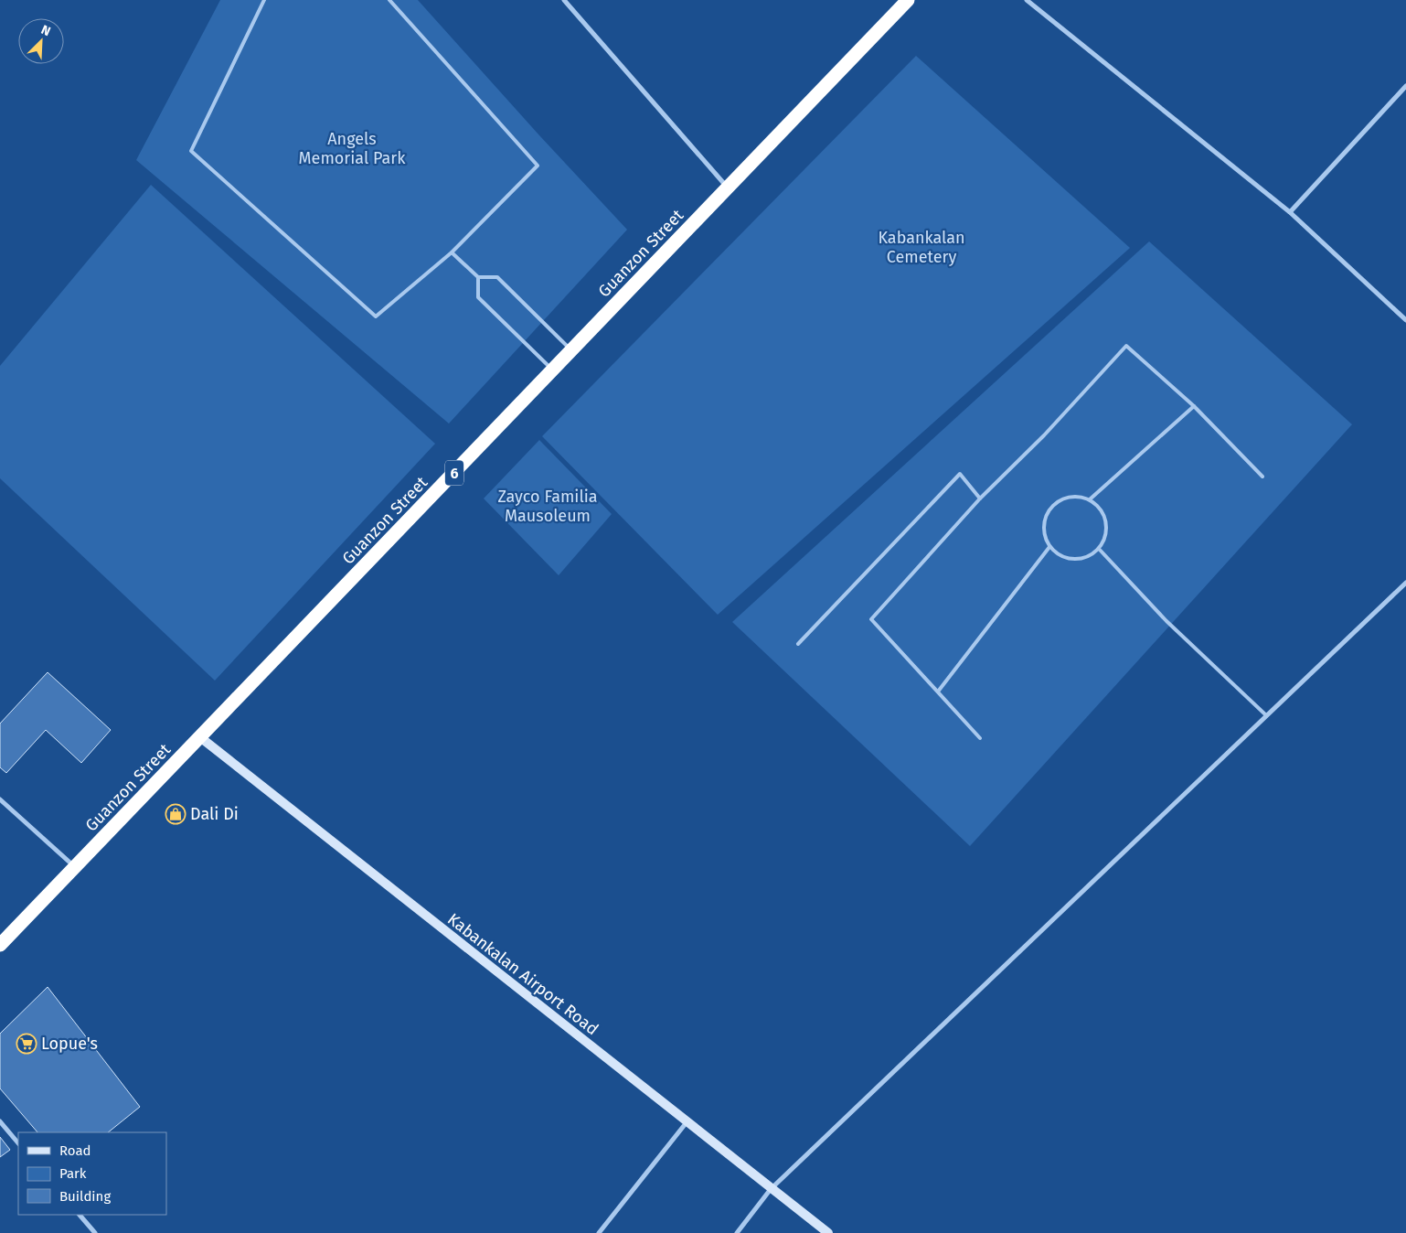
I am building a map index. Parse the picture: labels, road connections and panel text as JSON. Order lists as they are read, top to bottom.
{
  "streets": {
    "highway": ["Guanzon Street", "6"],
    "street": ["Kabankalan Airport Road"]
  },
  "crossings": [
    ["Guanzon Street", "Kabankalan Airport Road"]
  ],
  "parks": ["Angels Memorial Park", "Kabankalan Cemetery", "Zayco Familia Mausoleum"],
  "places": {
    "shop": ["Dali Di"],
    "supermarket": ["Lopue's"]
  },
  "legend": ["Road", "Park", "Building"],
  "north": "top right"
}
